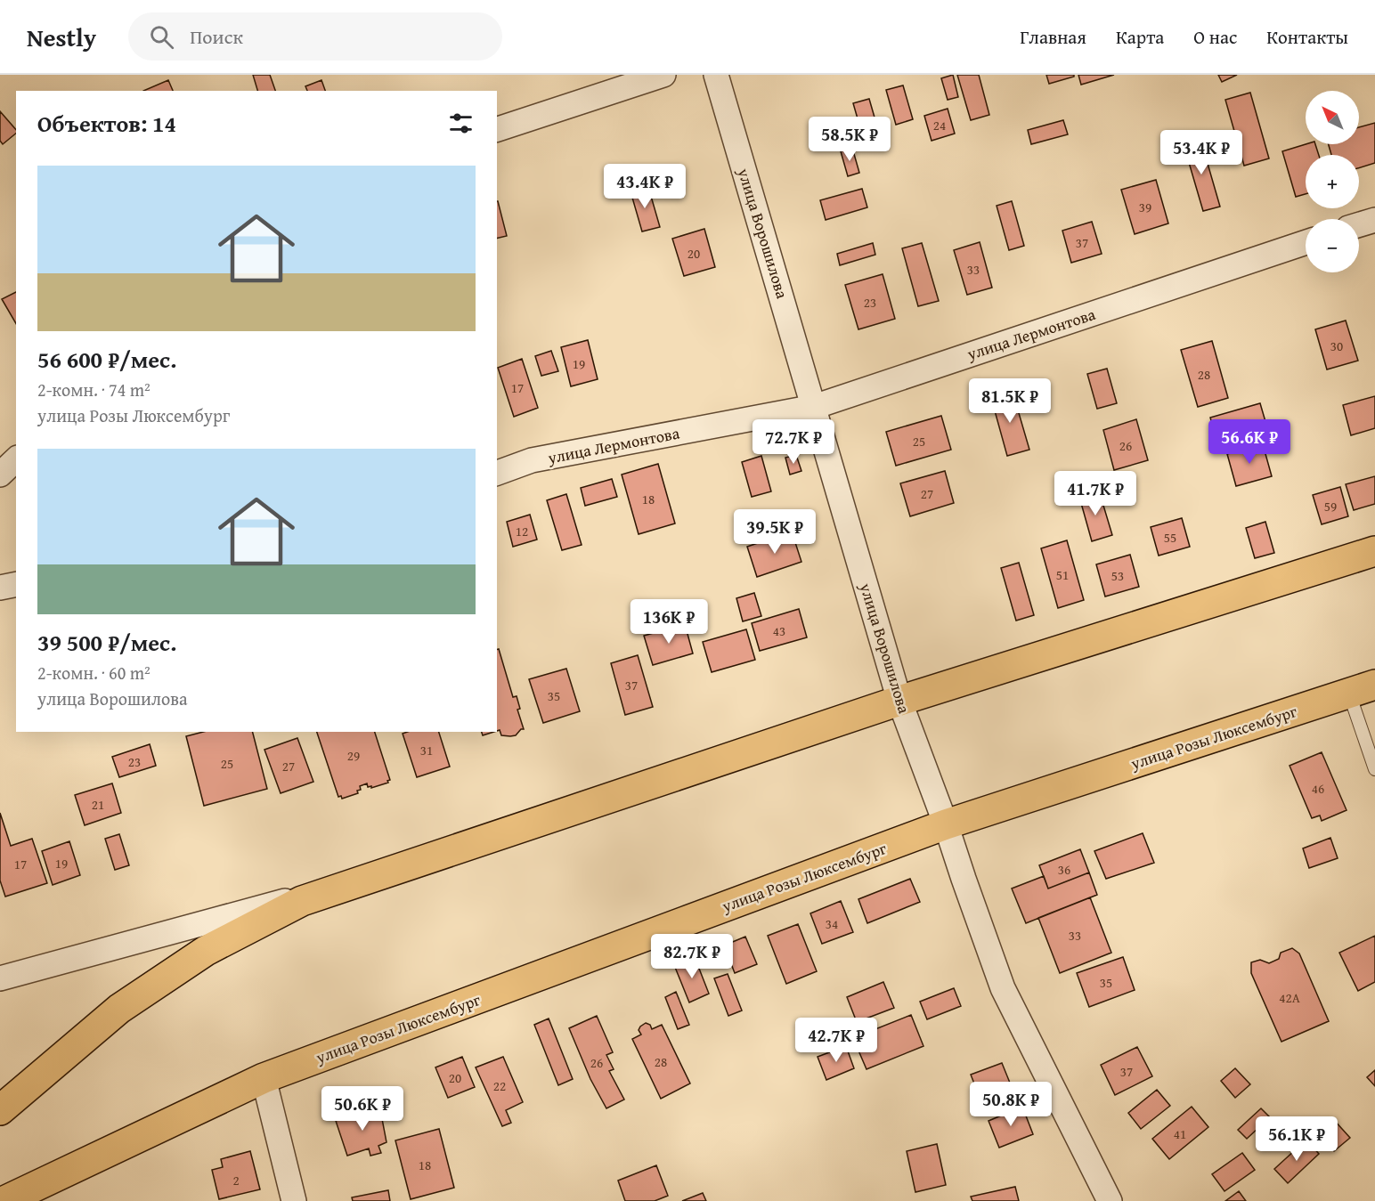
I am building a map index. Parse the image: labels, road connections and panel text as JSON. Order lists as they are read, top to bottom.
{
  "streets": {
    "main road": ["улица Розы Люксембург"],
    "street": ["улица Ворошилова", "улица Лермонтова"]
  },
  "crossings": [
    ["улица Ворошилова", "улица Лермонтова"],
    ["улица Ворошилова", "улица Розы Люксембург"]
  ],
  "house_numbers": [
    "24",
    "39",
    "37",
    "20",
    "33",
    "23",
    "30",
    "19",
    "28",
    "17",
    "25",
    "26",
    "27",
    "18",
    "59",
    "12",
    "55",
    "51",
    "53",
    "43",
    "37",
    "35",
    "31",
    "29",
    "23",
    "25",
    "27",
    "46",
    "21",
    "19",
    "17",
    "36",
    "34",
    "33",
    "35",
    "42А",
    "28",
    "26",
    "37",
    "20",
    "22",
    "41",
    "18",
    "2"
  ],
  "north": "top left",
  "page": {
    "header": "Nestly",
    "search": "Поиск",
    "nav": [
      "Главная",
      "Карта",
      "О нас",
      "Контакты"
    ],
    "map_buttons": ["+", "−"],
    "heading": "Объектов: 14",
    "price": [
      "58.5K ₽",
      "53.4K ₽",
      "43.4K ₽",
      "81.5K ₽",
      "72.7K ₽",
      "56.6K ₽",
      "41.7K ₽",
      "39.5K ₽",
      "136K ₽",
      "82.7K ₽",
      "42.7K ₽",
      "50.8K ₽",
      "50.6K ₽",
      "56.1K ₽"
    ],
    "list": [
      {
        "name": "56 600 ₽/мес.",
        "note": "2-комн. · 74 m² · улица Розы Люксембург"
      },
      {
        "name": "39 500 ₽/мес.",
        "note": "2-комн. · 60 m² · улица Ворошилова"
      }
    ]
  }
}
